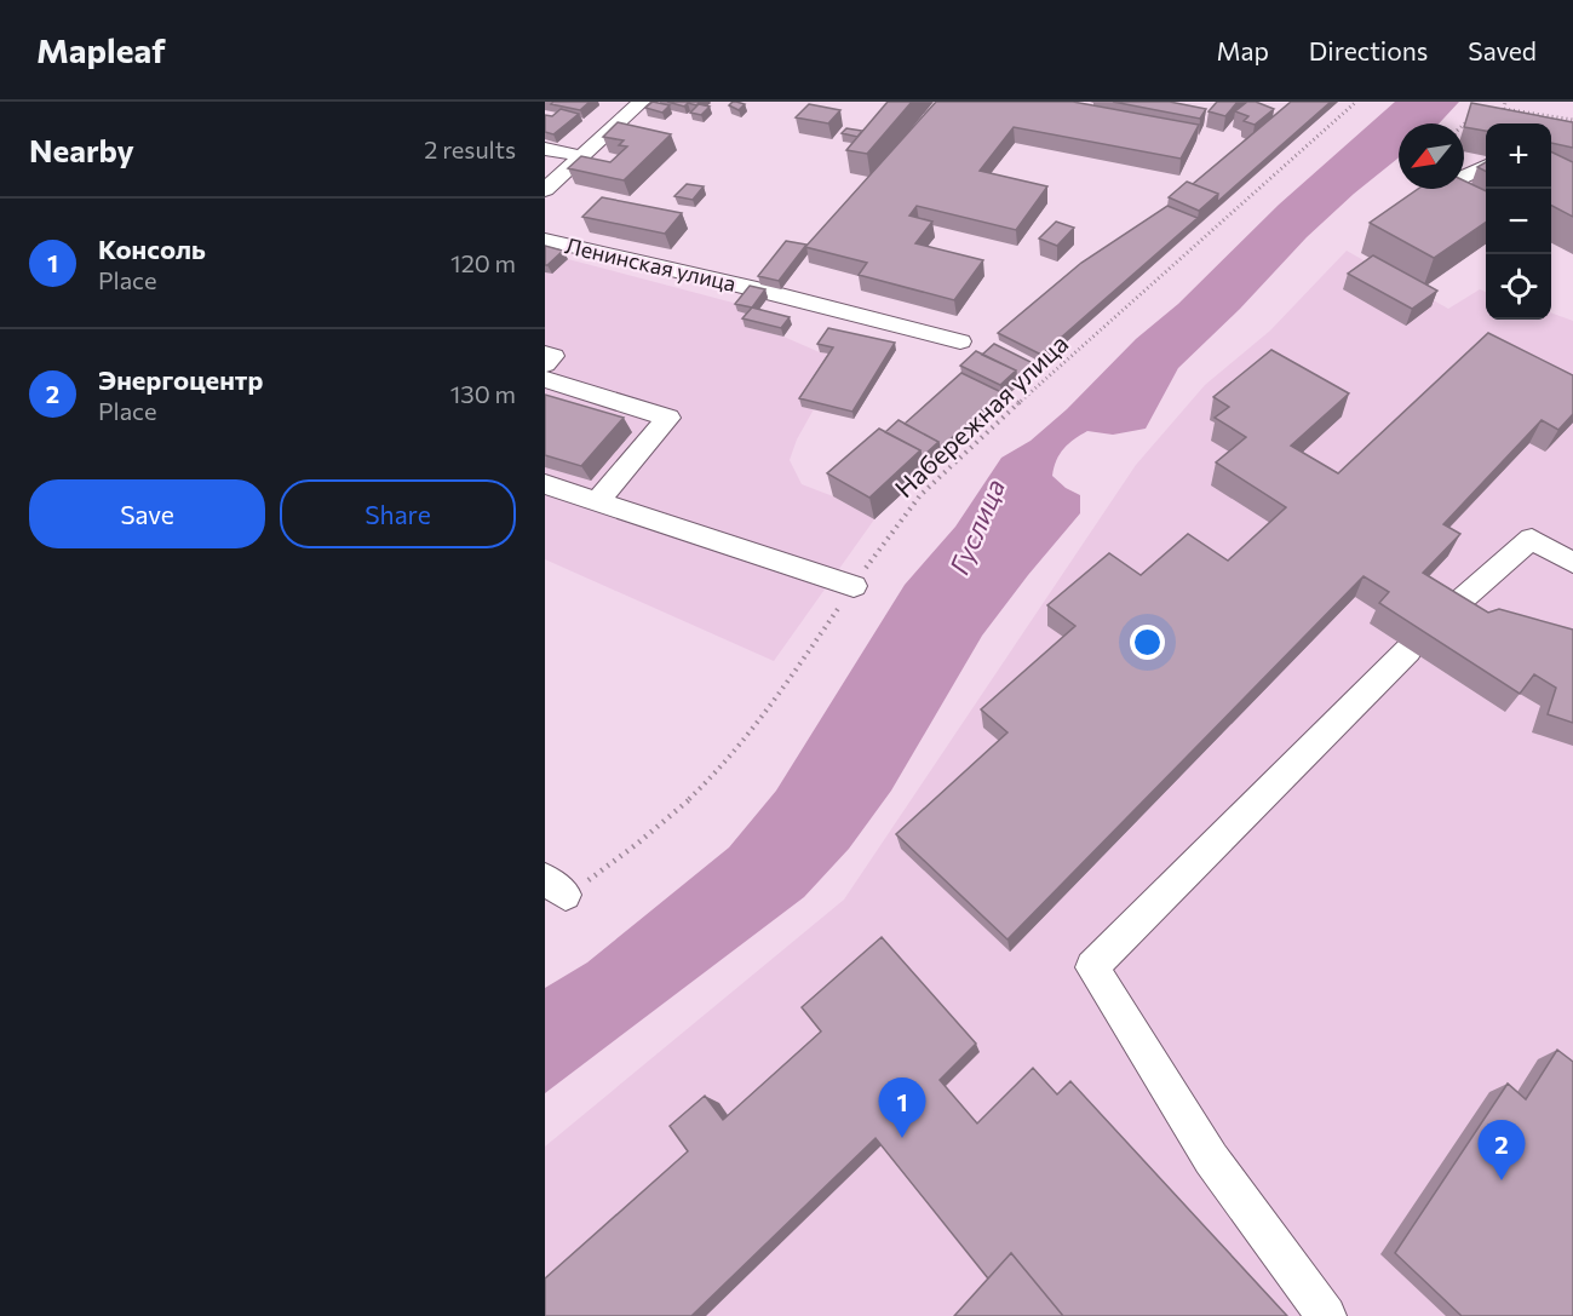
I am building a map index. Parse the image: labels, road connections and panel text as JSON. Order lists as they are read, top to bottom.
{
  "streets": {
    "street": ["Ленинская улица"],
    "path": ["Набережная улица"]
  },
  "water": ["Гуслица"],
  "north": "bottom left",
  "page": {
    "header": "Mapleaf",
    "nav": ["Map", "Directions", "Saved"],
    "heading": ["Nearby", "2 results"],
    "map_buttons": ["+", "−"],
    "list": [
      {
        "mark": "1",
        "name": "Консоль",
        "note": "Place",
        "value": "120 m"
      },
      {
        "mark": "2",
        "name": "Энергоцентр",
        "note": "Place",
        "value": "130 m"
      }
    ],
    "buttons": ["Save", "Share"],
    "pins": ["1", "2"]
  }
}
